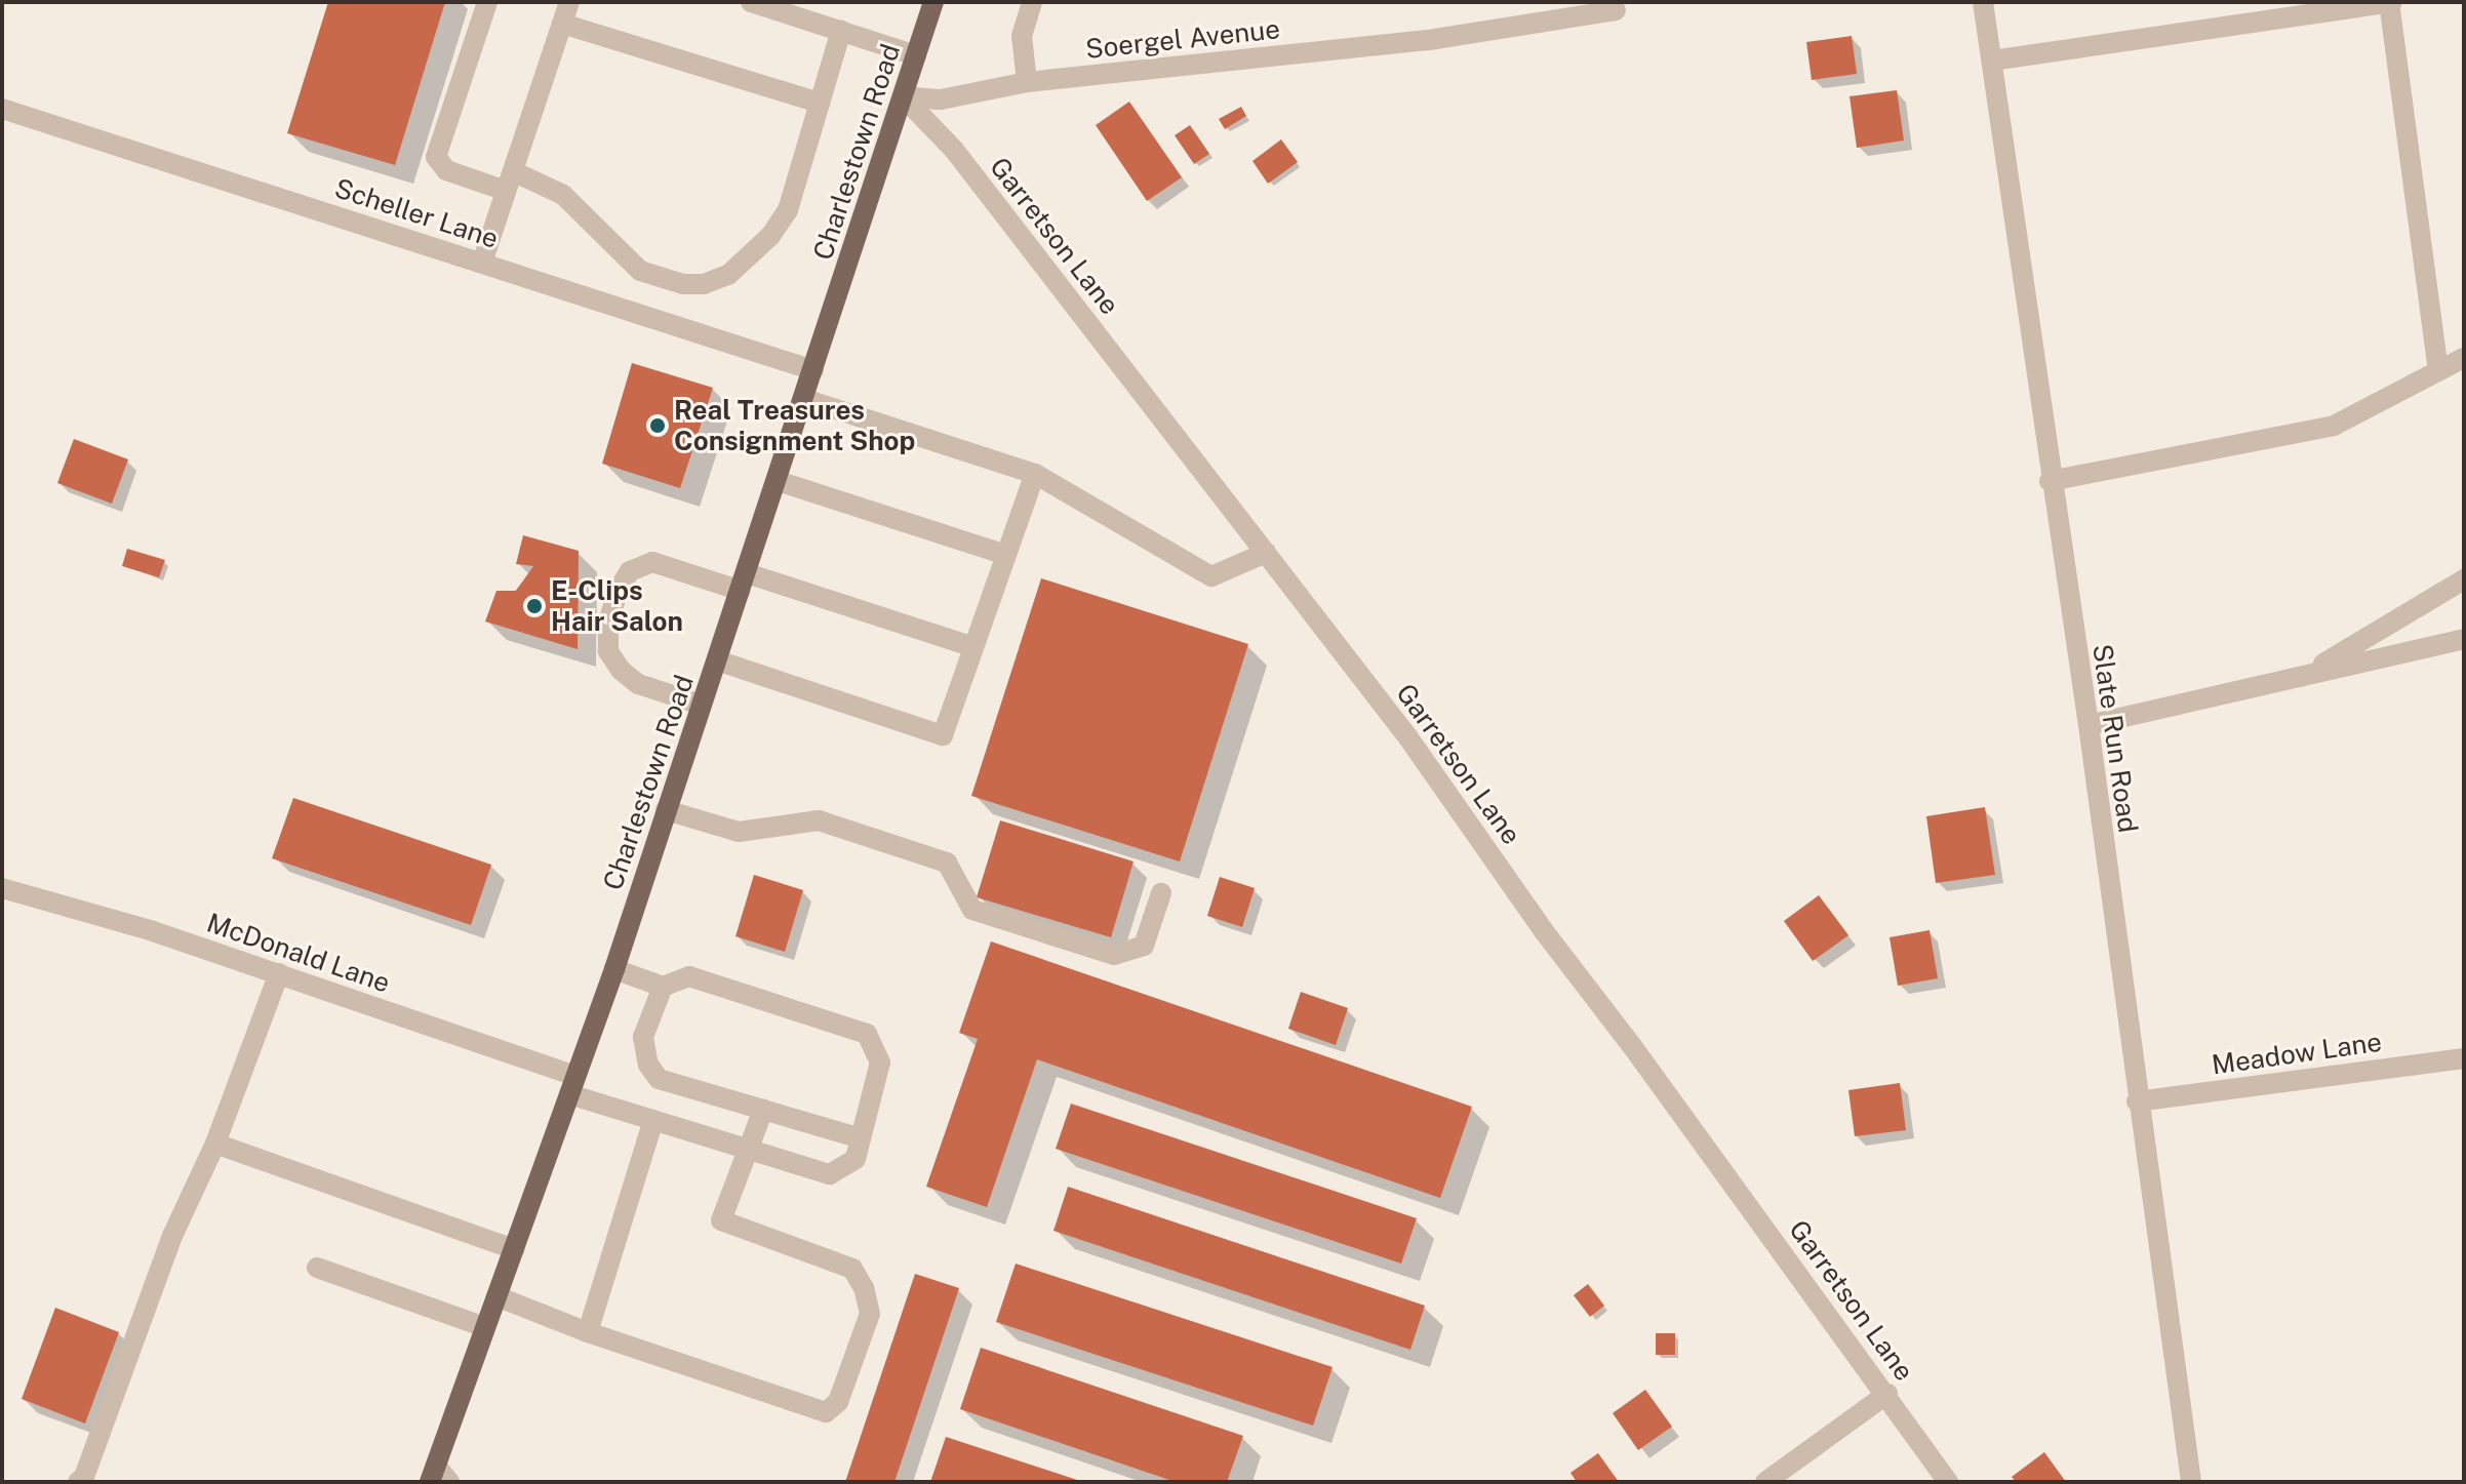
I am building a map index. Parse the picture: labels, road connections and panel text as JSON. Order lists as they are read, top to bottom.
{
  "streets": {
    "main road": ["Charlestown Road"],
    "street": [
      "Soergel Avenue",
      "Scheller Lane",
      "Garretson Lane",
      "Slate Run Road",
      "McDonald Lane",
      "Meadow Lane"
    ]
  },
  "crossings": [
    ["Soergel Avenue", "Charlestown Road"],
    ["Soergel Avenue", "Garretson Lane"],
    ["Charlestown Road", "Scheller Lane"],
    ["Charlestown Road", "Garretson Lane"],
    ["Charlestown Road", "McDonald Lane"],
    ["Slate Run Road", "Meadow Lane"]
  ],
  "places": ["Real Treasures Consignment Shop", "E-Clips Hair Salon"]
}
